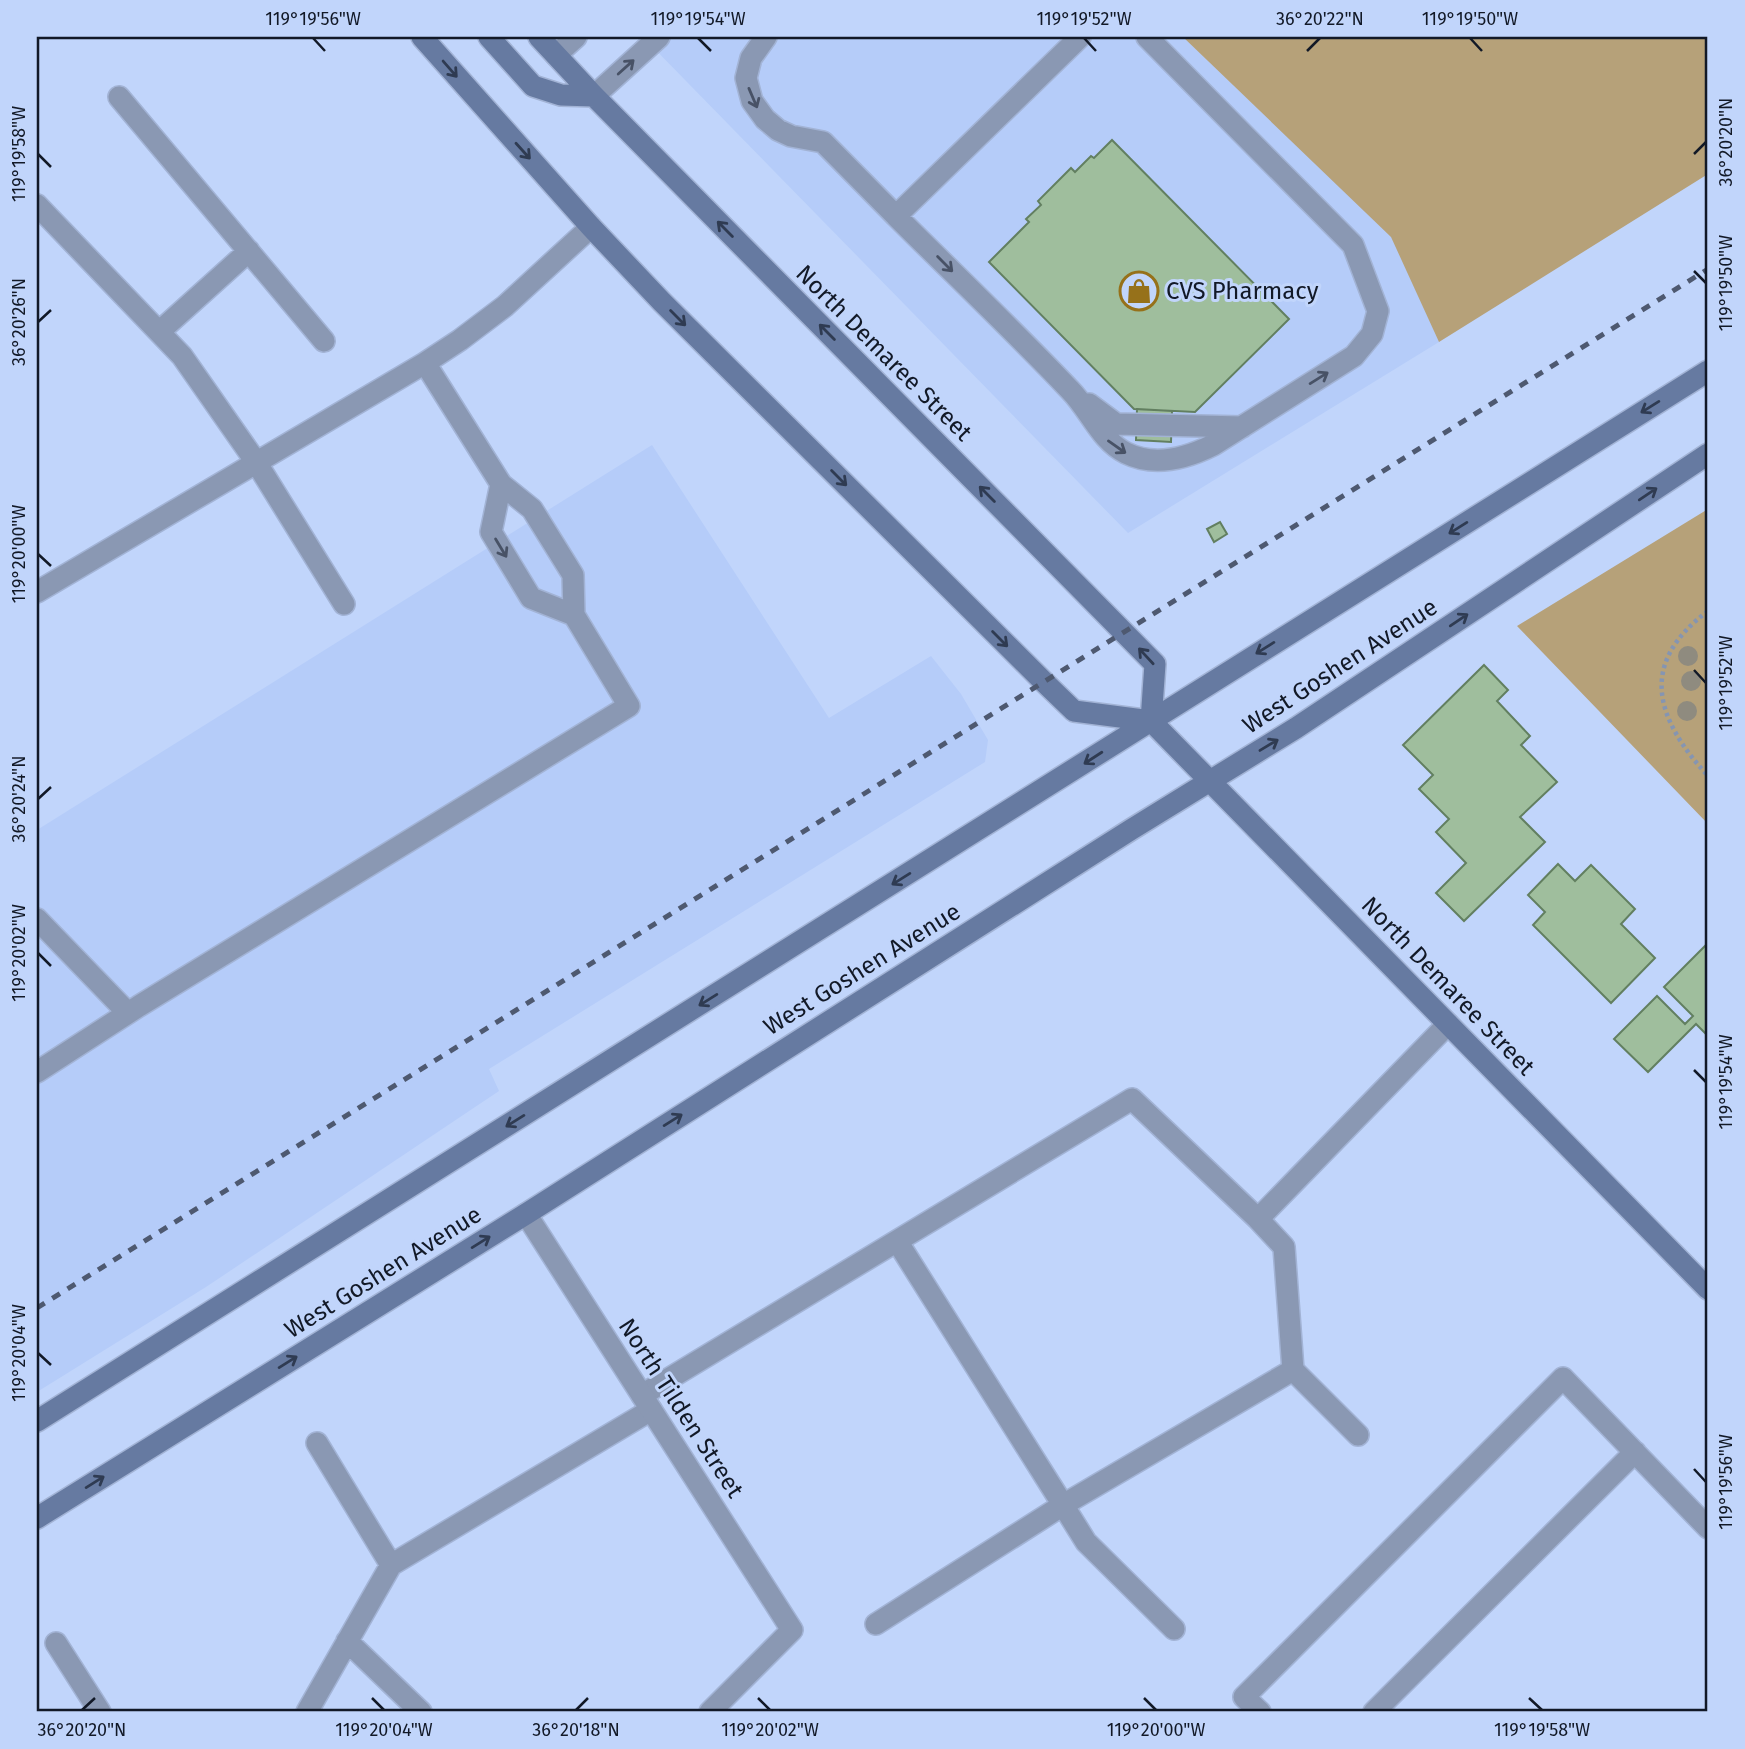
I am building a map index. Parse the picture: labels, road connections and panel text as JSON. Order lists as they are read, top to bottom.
{
  "streets": {
    "main road": ["North Demaree Street", "West Goshen Avenue"],
    "street": ["North Tilden Street"]
  },
  "crossings": [
    ["North Demaree Street", "West Goshen Avenue"],
    ["West Goshen Avenue", "North Tilden Street"]
  ],
  "places": {
    "shop": ["CVS Pharmacy"]
  },
  "coordinates": [
    "119°19'56\"W",
    "119°19'54\"W",
    "119°19'52\"W",
    "36°20'22\"N",
    "119°19'50\"W",
    "36°20'20\"N",
    "119°19'58\"W",
    "36°20'26\"N",
    "119°20'00\"W",
    "36°20'24\"N",
    "119°20'02\"W",
    "119°20'04\"W",
    "36°20'18\"N"
  ]
}
